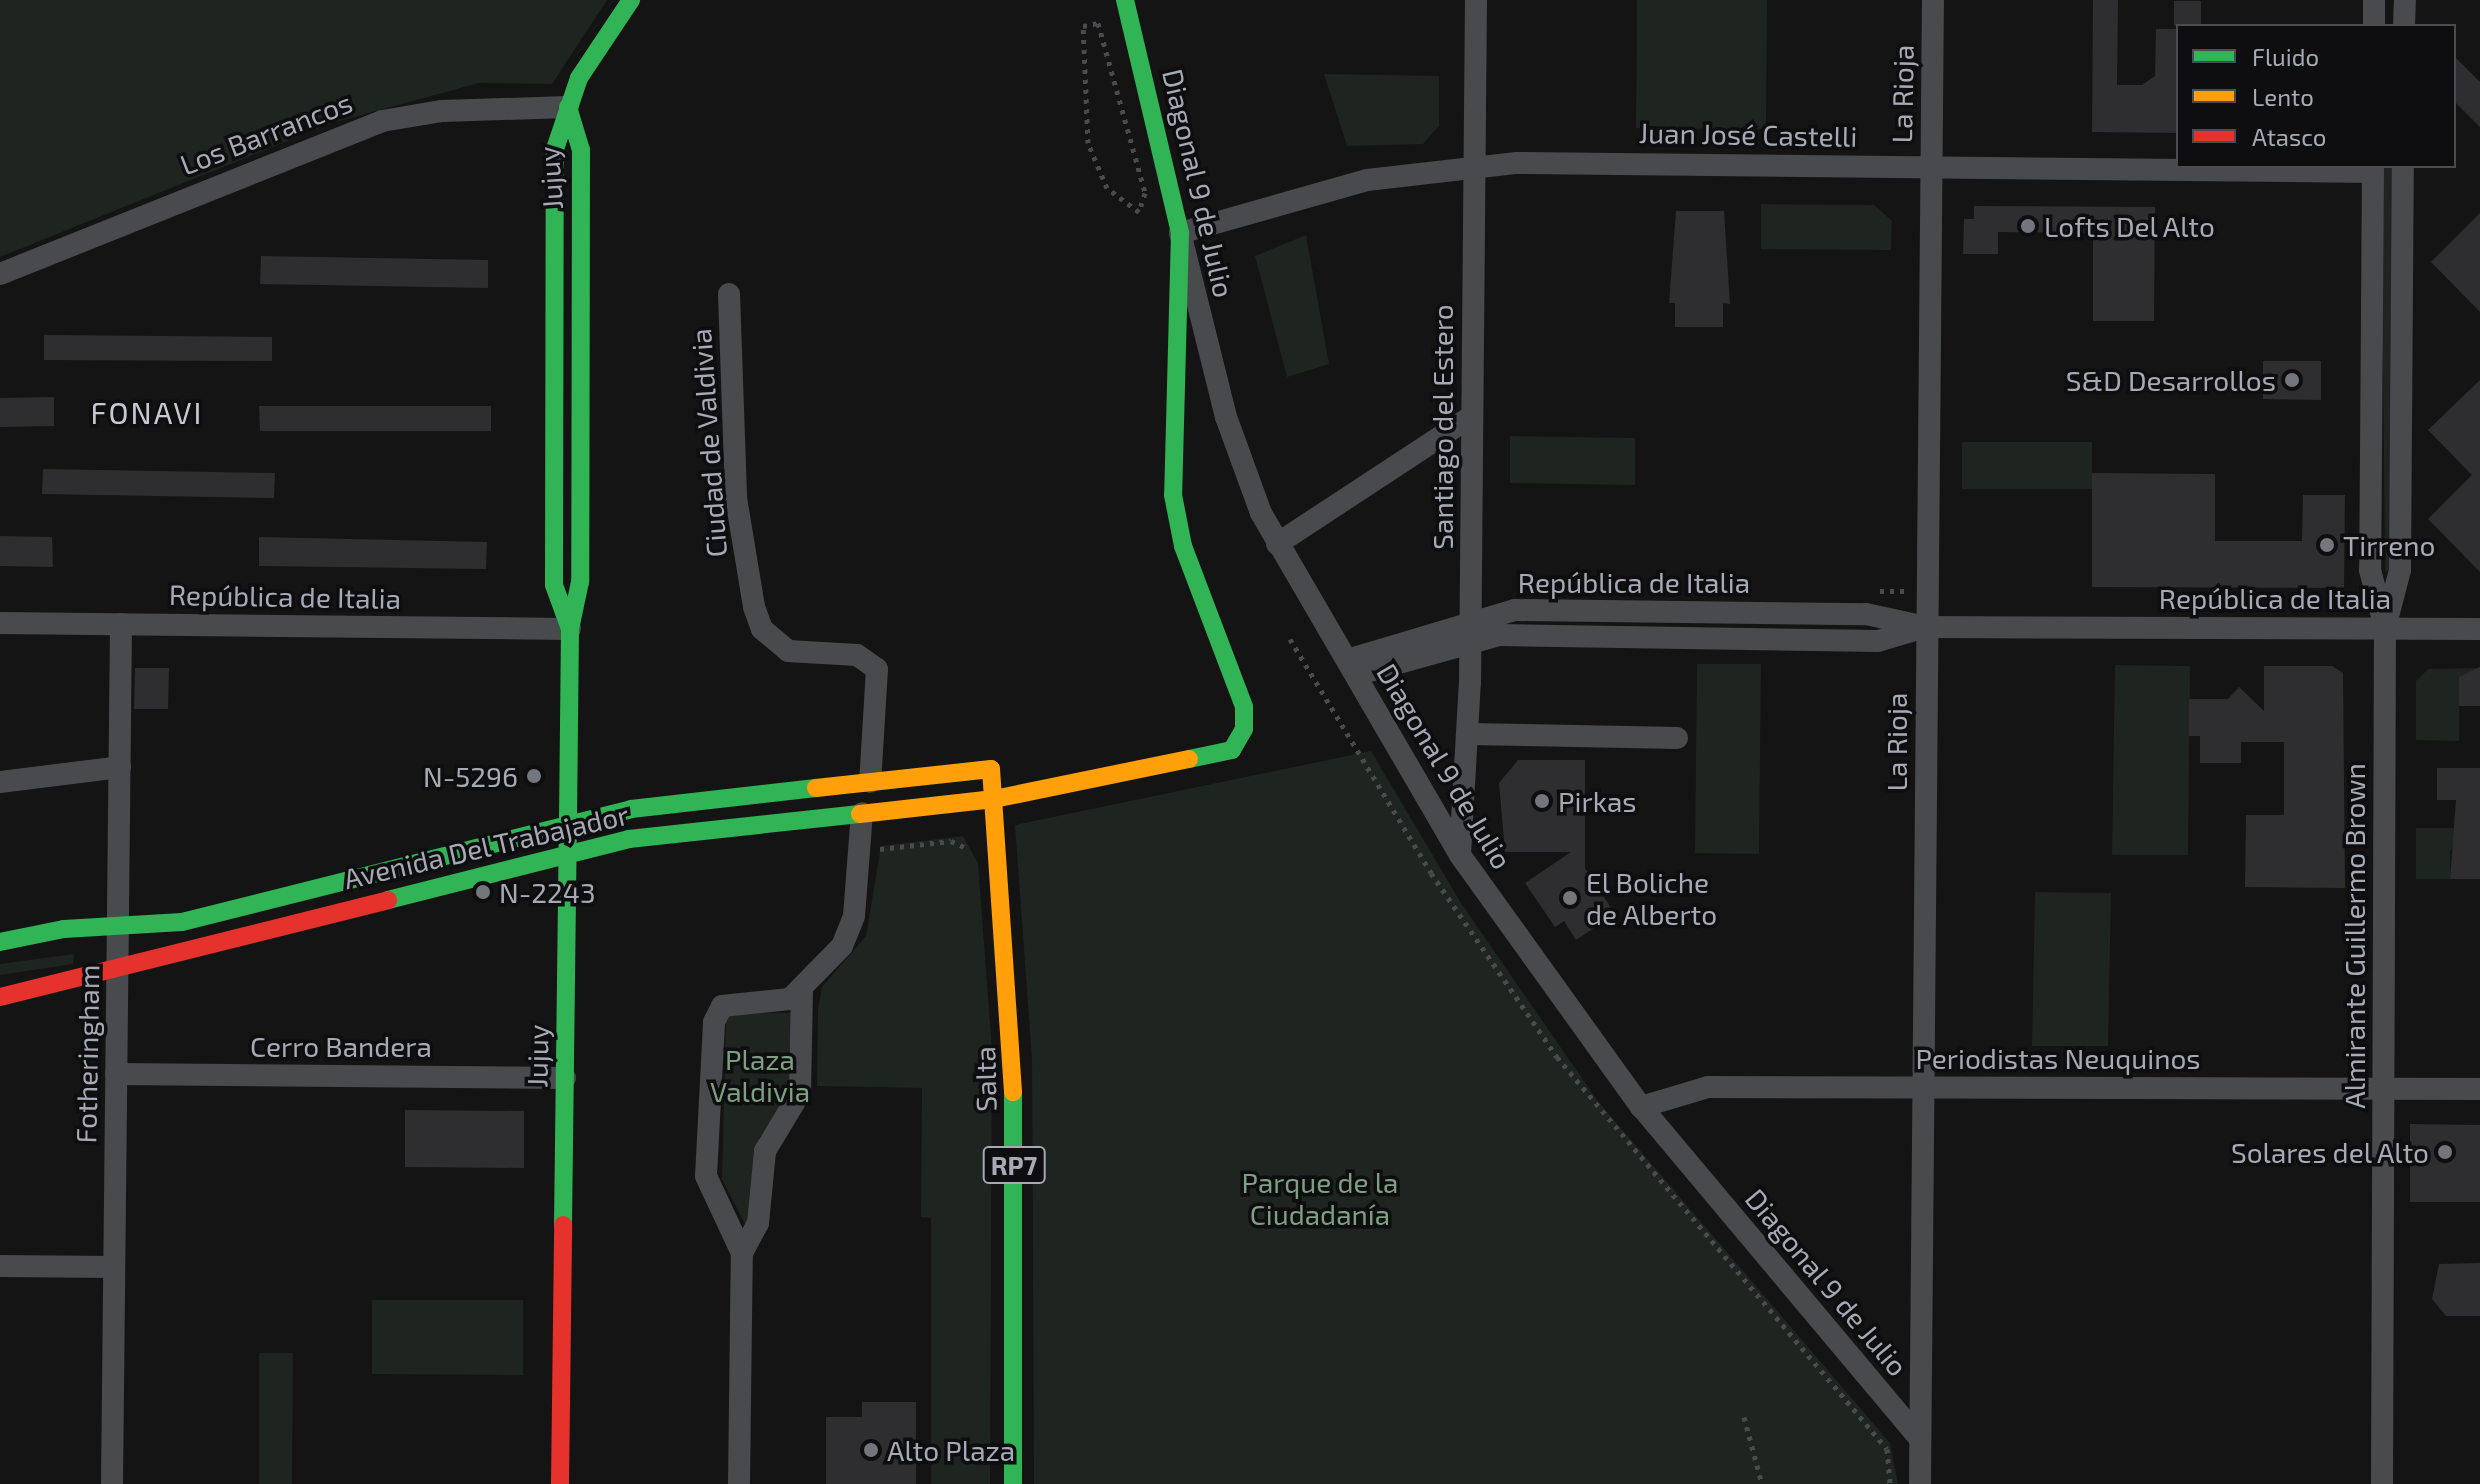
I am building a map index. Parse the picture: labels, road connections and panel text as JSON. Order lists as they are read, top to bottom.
{
  "streets": {
    "main road": [
      "Jujuy",
      "Diagonal 9 de Julio",
      "Avenida Del Trabajador",
      "Salta",
      "RP7"
    ],
    "street": [
      "La Rioja",
      "Los Barrancos",
      "Juan José Castelli",
      "Santiago del Estero",
      "Ciudad de Valdivia",
      "República de Italia",
      "Almirante Guillermo Brown",
      "Cerro Bandera",
      "Fotheringham",
      "Periodistas Neuquinos"
    ]
  },
  "crossings": [
    ["La Rioja", "Juan José Castelli"],
    ["La Rioja", "Diagonal 9 de Julio"],
    ["La Rioja", "República de Italia"],
    ["La Rioja", "Periodistas Neuquinos"],
    ["Los Barrancos", "Jujuy"],
    ["Juan José Castelli", "Diagonal 9 de Julio"],
    ["Juan José Castelli", "Santiago del Estero"],
    ["Juan José Castelli", "Avenida Del Trabajador"],
    ["Juan José Castelli", "Almirante Guillermo Brown"],
    ["Jujuy", "República de Italia"],
    ["Jujuy", "Avenida Del Trabajador"],
    ["Jujuy", "Cerro Bandera"],
    ["Diagonal 9 de Julio", "Santiago del Estero"],
    ["Diagonal 9 de Julio", "República de Italia"],
    ["Diagonal 9 de Julio", "Avenida Del Trabajador"],
    ["Diagonal 9 de Julio", "Periodistas Neuquinos"],
    ["Santiago del Estero", "República de Italia"],
    ["Ciudad de Valdivia", "Avenida Del Trabajador"],
    ["República de Italia", "Almirante Guillermo Brown"],
    ["República de Italia", "Fotheringham"],
    ["Avenida Del Trabajador", "Fotheringham"],
    ["Avenida Del Trabajador", "Salta"],
    ["Almirante Guillermo Brown", "Periodistas Neuquinos"],
    ["Cerro Bandera", "Fotheringham"]
  ],
  "districts": ["FONAVI"],
  "parks": ["Plaza Valdivia", "Parque de la Ciudadanía"],
  "places": [
    "Lofts Del Alto",
    "S&D Desarrollos",
    "Tirreno",
    "N-5296",
    "Pirkas",
    "N-2243",
    "El Boliche de Alberto",
    "Solares del Alto",
    "Alto Plaza"
  ],
  "legend": ["Fluido", "Lento", "Atasco"]
}
